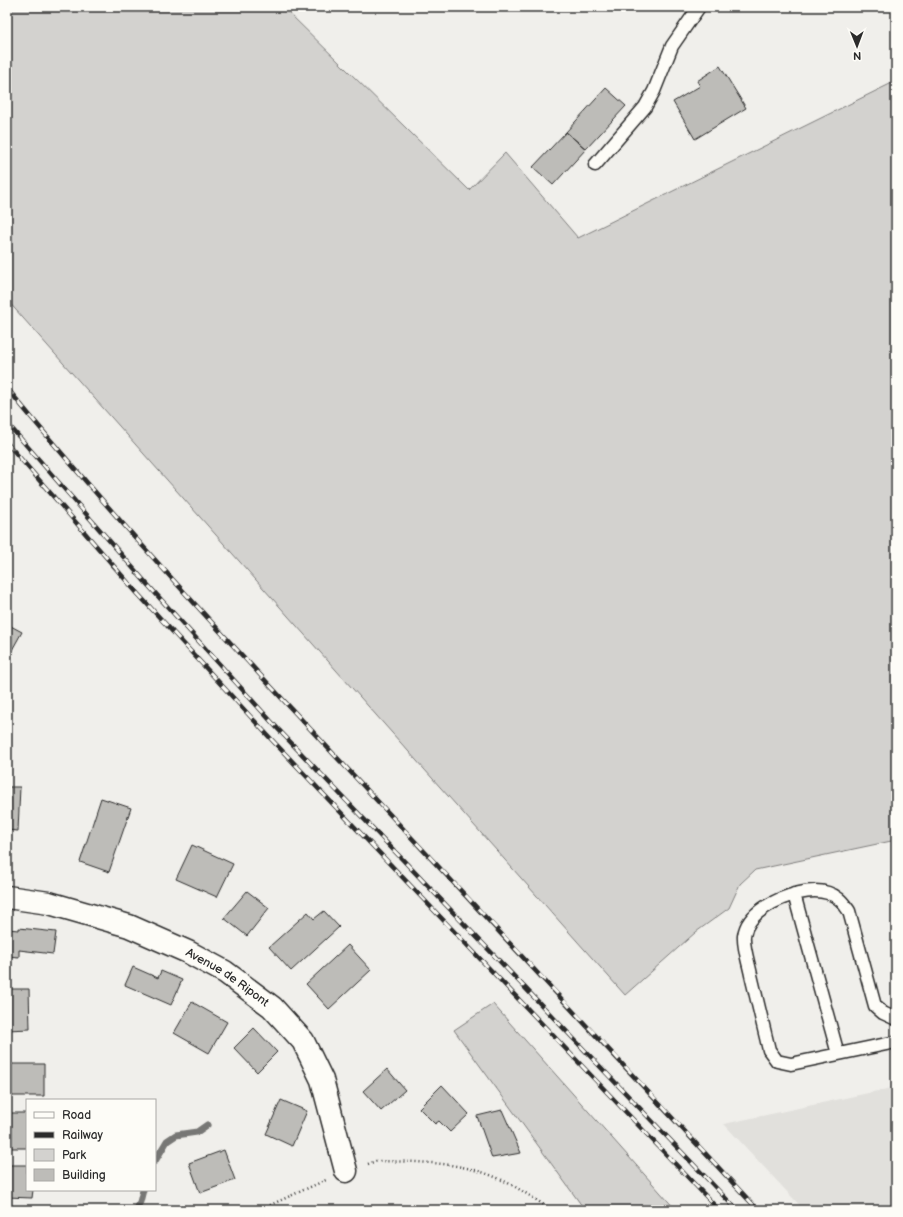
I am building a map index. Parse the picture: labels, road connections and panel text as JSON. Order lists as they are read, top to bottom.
{
  "streets": {
    "street": ["Avenue de Ripont"]
  },
  "legend": [
    "Road",
    "Railway",
    "Park",
    "Building"
  ],
  "north": "bottom"
}
